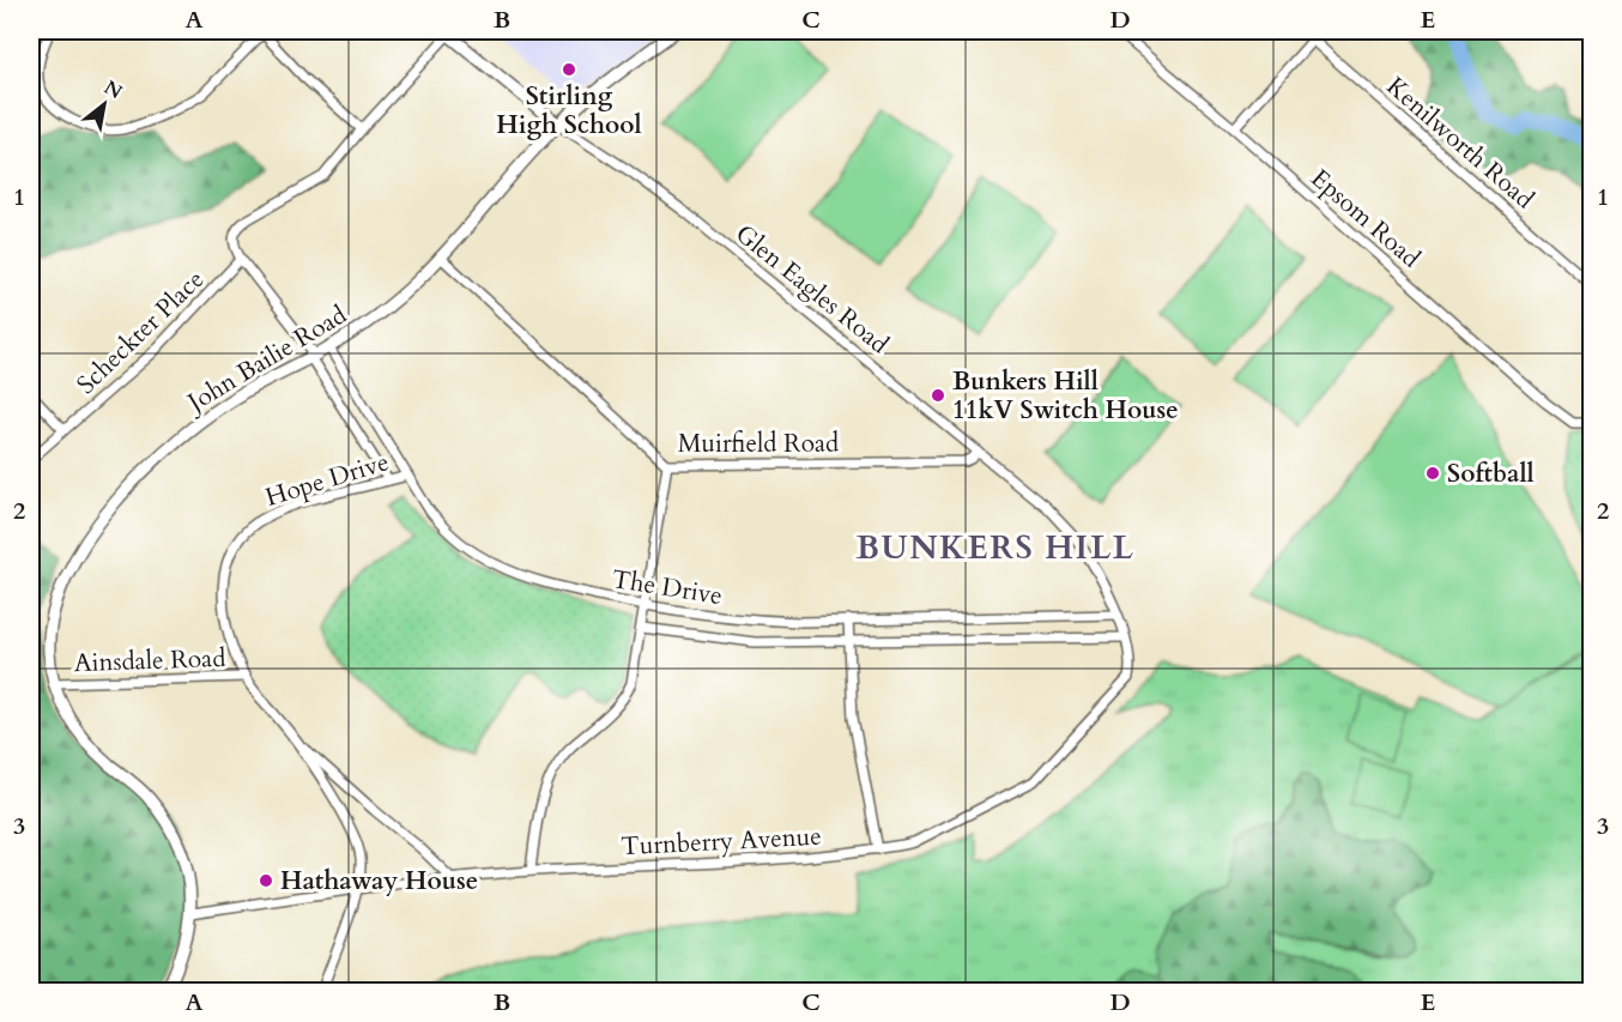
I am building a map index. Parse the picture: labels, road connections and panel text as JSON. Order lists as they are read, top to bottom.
{
  "streets": {
    "street": [
      "Kenilworth Road",
      "Epsom Road",
      "Glen Eagles Road",
      "Scheckter Place",
      "John Bailie Road",
      "Muirfield Road",
      "Hope Drive",
      "The Drive",
      "Ainsdale Road",
      "Turnberry Avenue"
    ]
  },
  "crossings": [
    ["Glen Eagles Road", "John Bailie Road"],
    ["Glen Eagles Road", "Muirfield Road"],
    ["Glen Eagles Road", "The Drive"],
    ["Glen Eagles Road", "Turnberry Avenue"],
    ["John Bailie Road", "Muirfield Road"],
    ["John Bailie Road", "The Drive"],
    ["John Bailie Road", "Ainsdale Road"],
    ["John Bailie Road", "Turnberry Avenue"],
    ["Hope Drive", "The Drive"],
    ["Hope Drive", "Ainsdale Road"],
    ["Hope Drive", "Turnberry Avenue"],
    ["The Drive", "Turnberry Avenue"]
  ],
  "districts": ["BUNKERS HILL"],
  "places": [
    "Stirling High School",
    "Bunkers Hill 11kV Switch House",
    "Softball",
    "Hathaway House"
  ],
  "north": "top right",
  "grid": {
    "columns": [
      "A",
      "B",
      "C",
      "D",
      "E"
    ],
    "rows": ["1", "2", "3"]
  }
}
